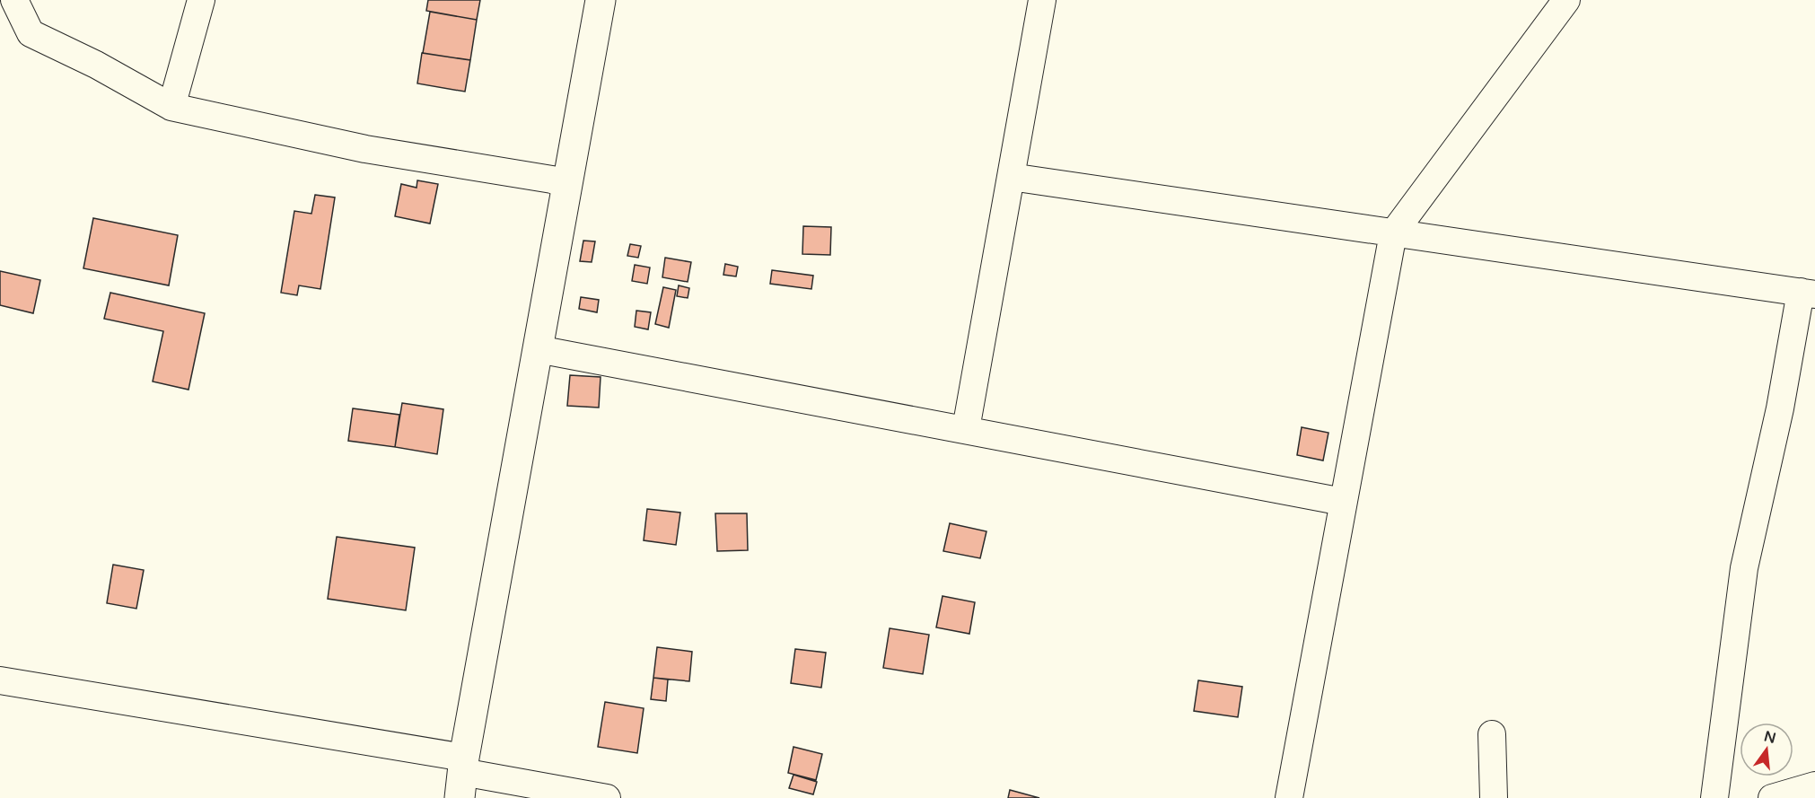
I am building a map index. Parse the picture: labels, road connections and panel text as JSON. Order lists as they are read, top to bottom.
{
  "north": "top"
}
